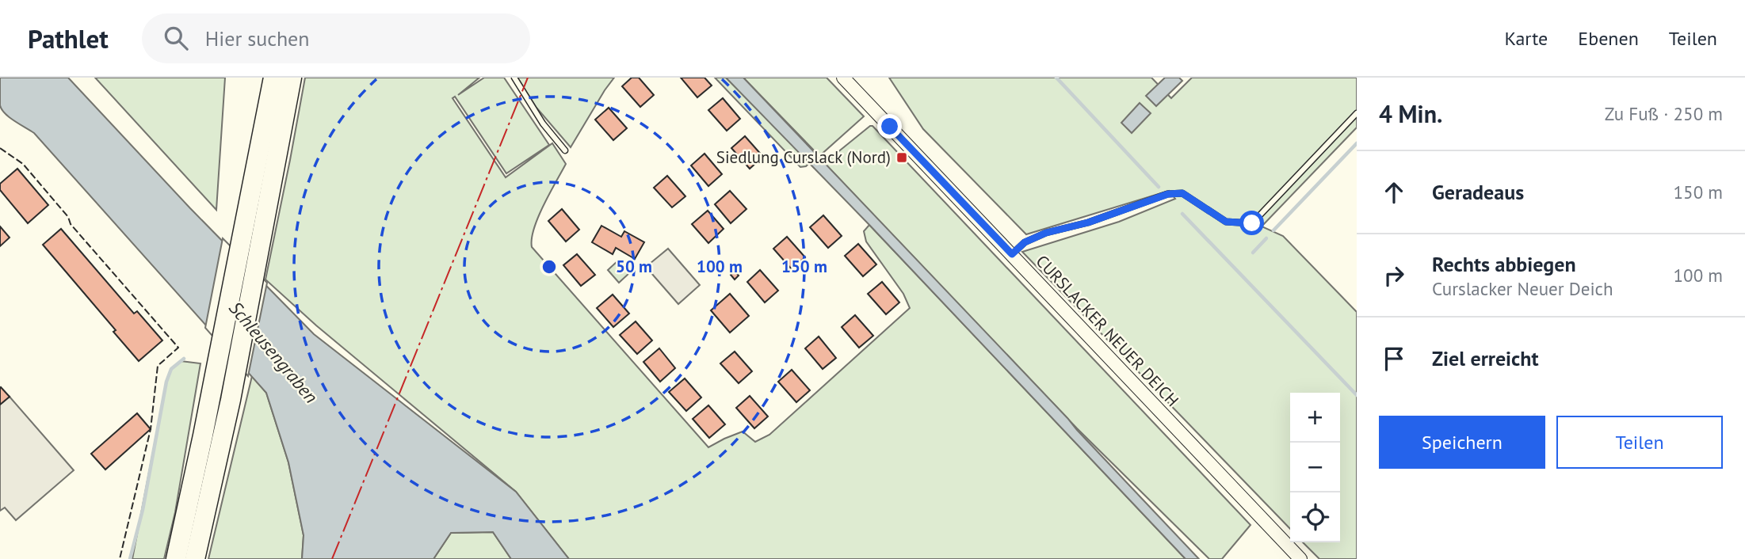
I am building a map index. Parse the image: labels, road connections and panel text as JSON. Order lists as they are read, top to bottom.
{
  "streets": {
    "street": ["CURSLACKER NEUER DEICH"]
  },
  "water": ["Schleusengraben"],
  "places": {
    "transit": ["Siedlung Curslack (Nord)"]
  },
  "page": {
    "header": "Pathlet",
    "search": "Hier suchen",
    "nav": ["Karte", "Ebenen", "Teilen"],
    "heading": ["4 Min.", "Zu Fuß · 250 m"],
    "list": [
      ["Geradeaus", "150 m"],
      ["Rechts abbiegen", "Curslacker Neuer Deich", "100 m"],
      "Ziel erreicht"
    ],
    "map_buttons": ["+", "−"],
    "buttons": ["Speichern", "Teilen"]
  },
  "rings": ["50 m", "100 m", "150 m"]
}
